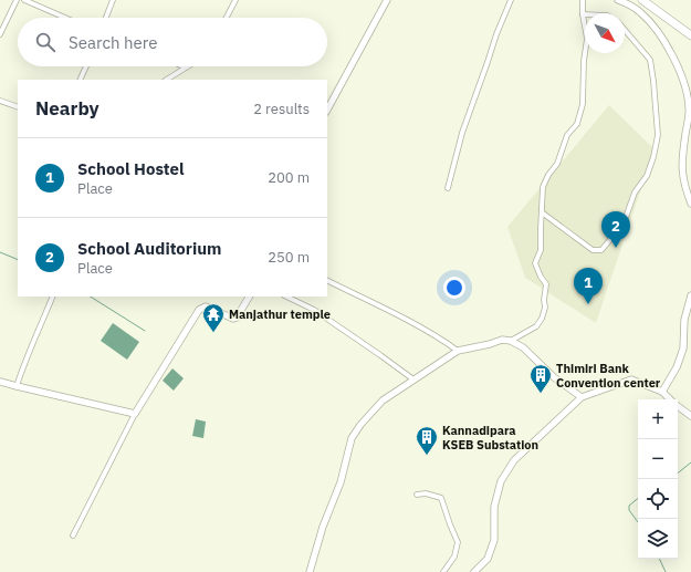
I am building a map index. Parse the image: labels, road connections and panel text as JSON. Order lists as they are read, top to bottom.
{
  "places": {
    "temple": ["Manjathur temple"],
    "building": ["Thimiri Bank Convention center", "Kannadipara KSEB Substation"]
  },
  "north": "bottom right",
  "page": {
    "search": "Search here",
    "heading": ["Nearby", "2 results"],
    "list": [
      {
        "mark": "1",
        "name": "School Hostel",
        "note": "Place",
        "value": "200 m"
      },
      {
        "mark": "2",
        "name": "School Auditorium",
        "note": "Place",
        "value": "250 m"
      }
    ],
    "pins": ["2", "1"],
    "map_buttons": ["+", "−"]
  }
}
